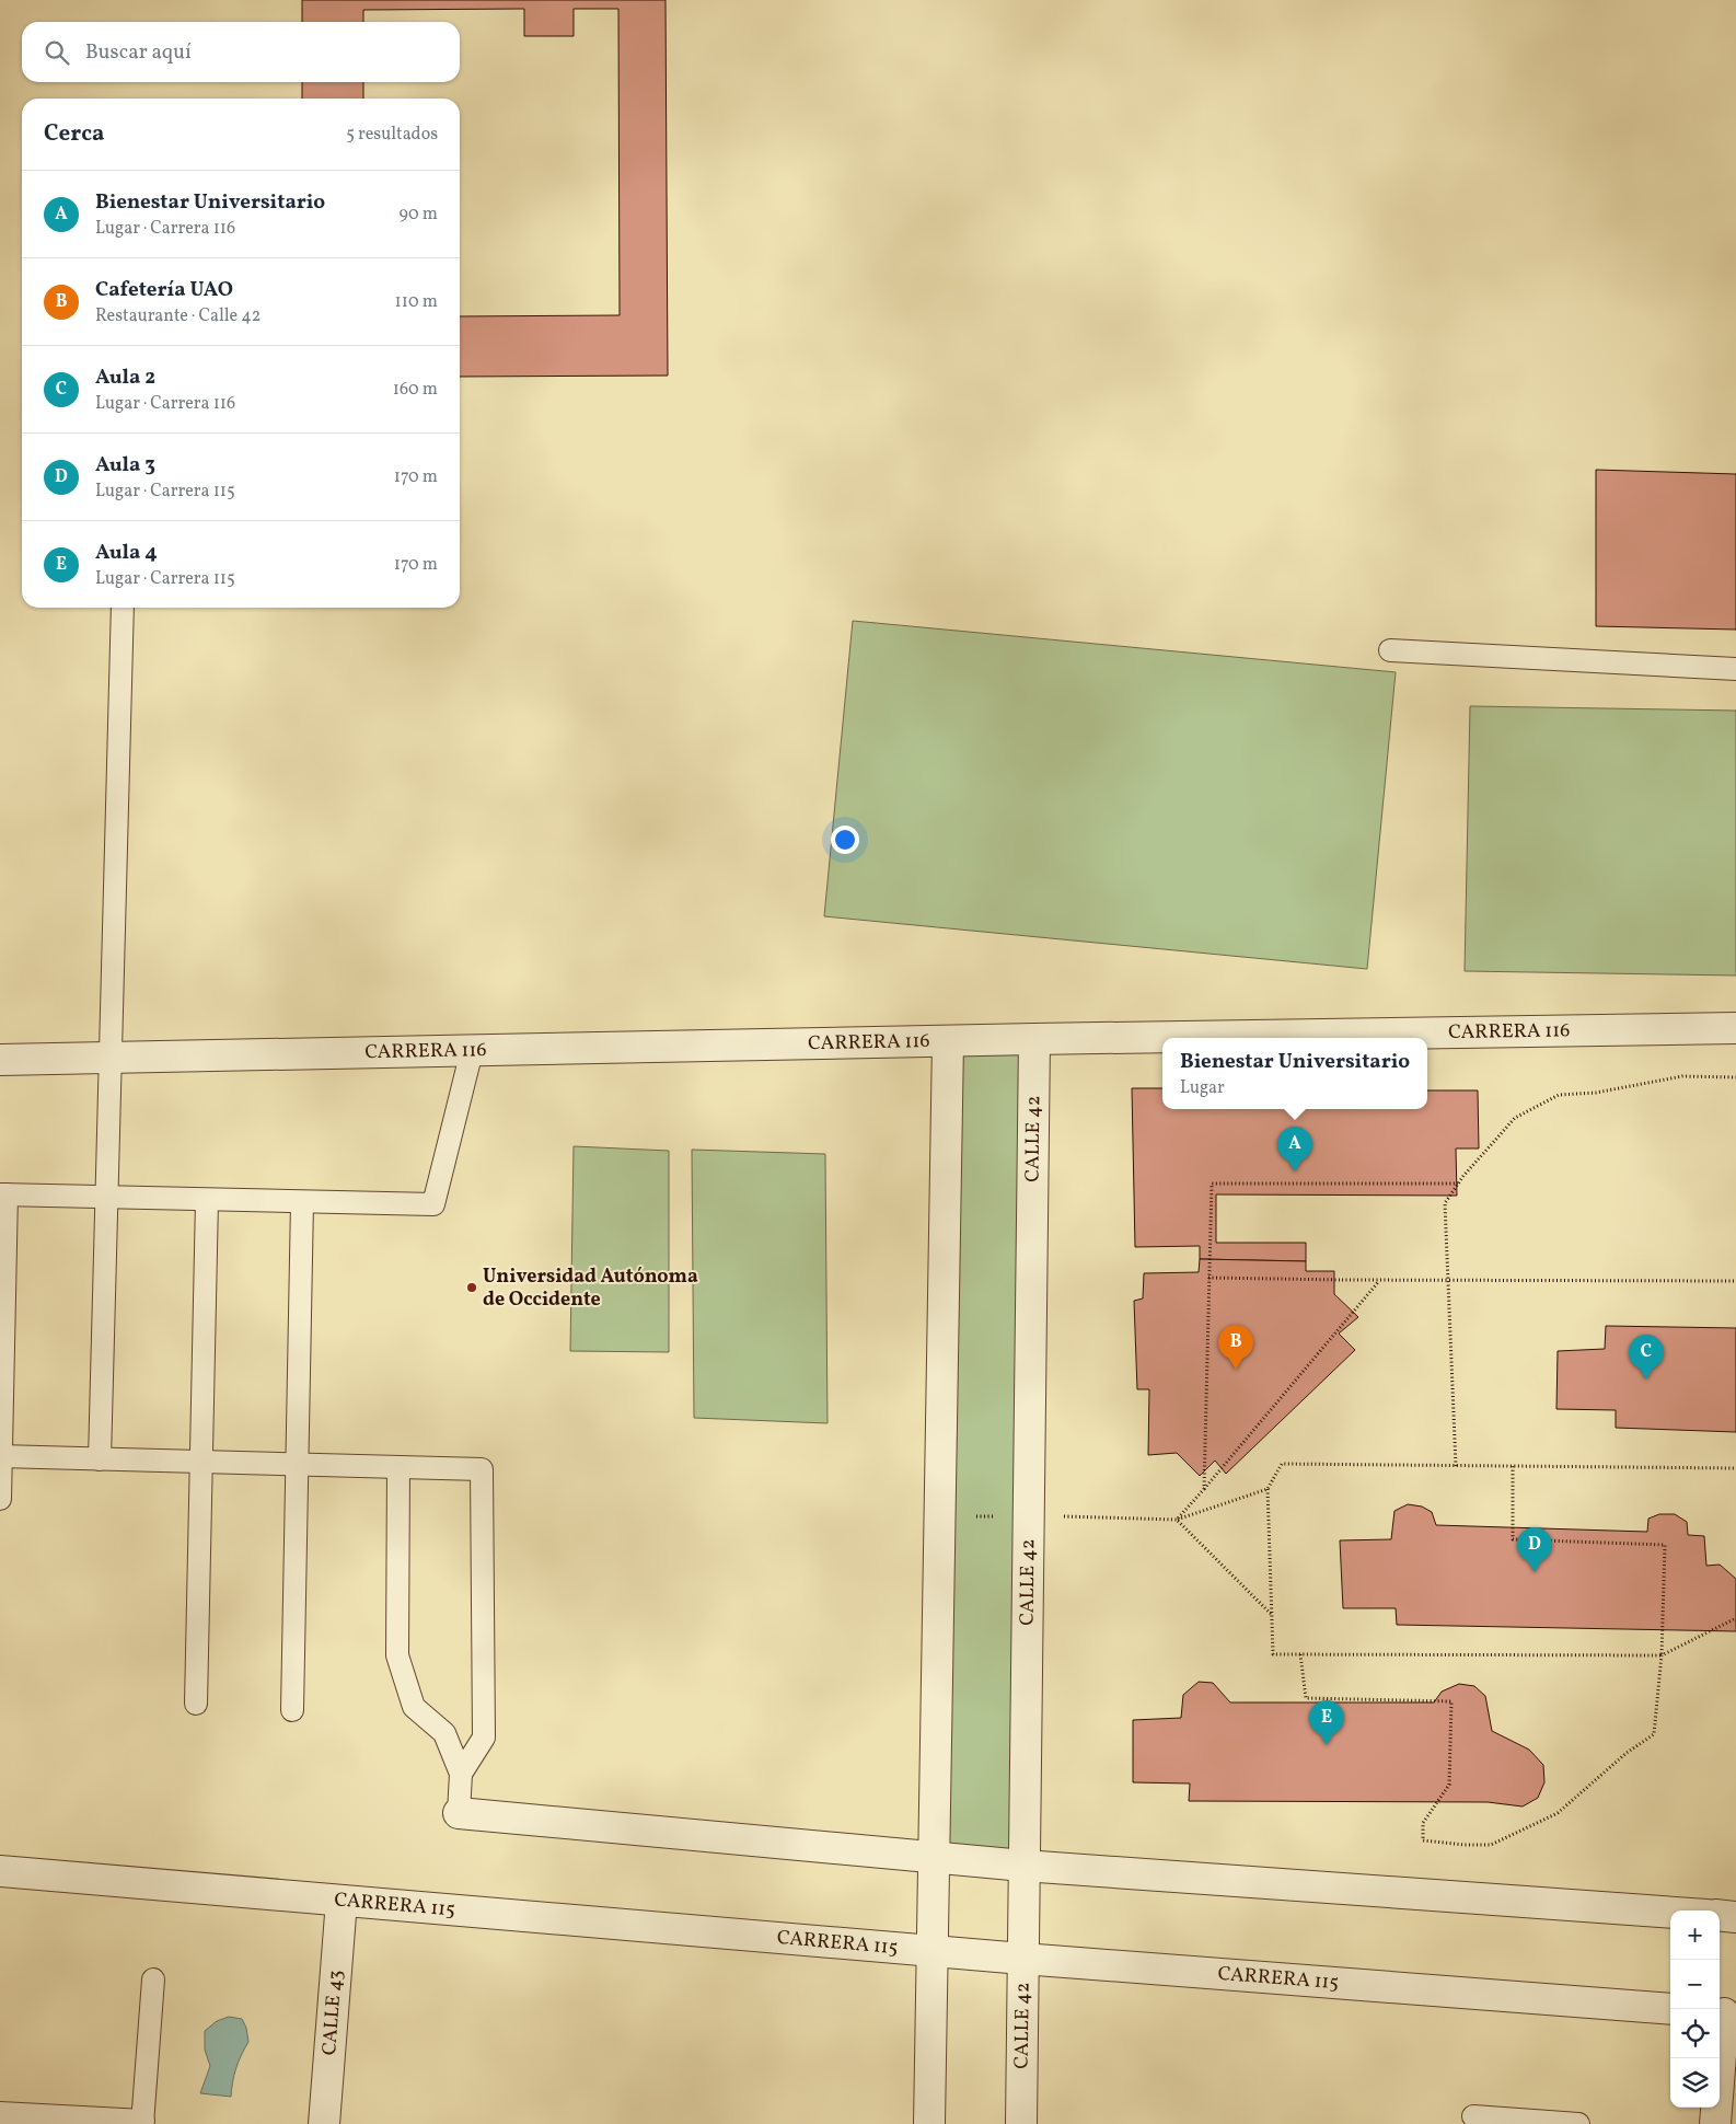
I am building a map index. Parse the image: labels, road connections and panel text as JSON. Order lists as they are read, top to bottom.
{
  "streets": {
    "street": [
      "CARRERA 116",
      "CALLE 42",
      "CARRERA 115",
      "CALLE 43"
    ]
  },
  "crossings": [
    ["CARRERA 116", "CALLE 42"],
    ["CALLE 42", "CARRERA 115"],
    ["CARRERA 115", "CALLE 43"]
  ],
  "places": ["Universidad Autónoma de Occidente"],
  "page": {
    "search": "Buscar aquí",
    "heading": ["Cerca", "5 resultados"],
    "list": [
      {
        "mark": "A",
        "name": "Bienestar Universitario",
        "note": "Lugar · Carrera 116",
        "value": "90 m"
      },
      {
        "mark": "B",
        "name": "Cafetería UAO",
        "note": "Restaurante · Calle 42",
        "value": "110 m"
      },
      {
        "mark": "C",
        "name": "Aula 2",
        "note": "Lugar · Carrera 116",
        "value": "160 m"
      },
      {
        "mark": "D",
        "name": "Aula 3",
        "note": "Lugar · Carrera 115",
        "value": "170 m"
      },
      {
        "mark": "E",
        "name": "Aula 4",
        "note": "Lugar · Carrera 115",
        "value": "170 m"
      }
    ],
    "popup": ["Bienestar Universitario", "Lugar"],
    "pins": [
      "A",
      "B",
      "C",
      "D",
      "E"
    ],
    "map_buttons": ["+", "−"]
  }
}
